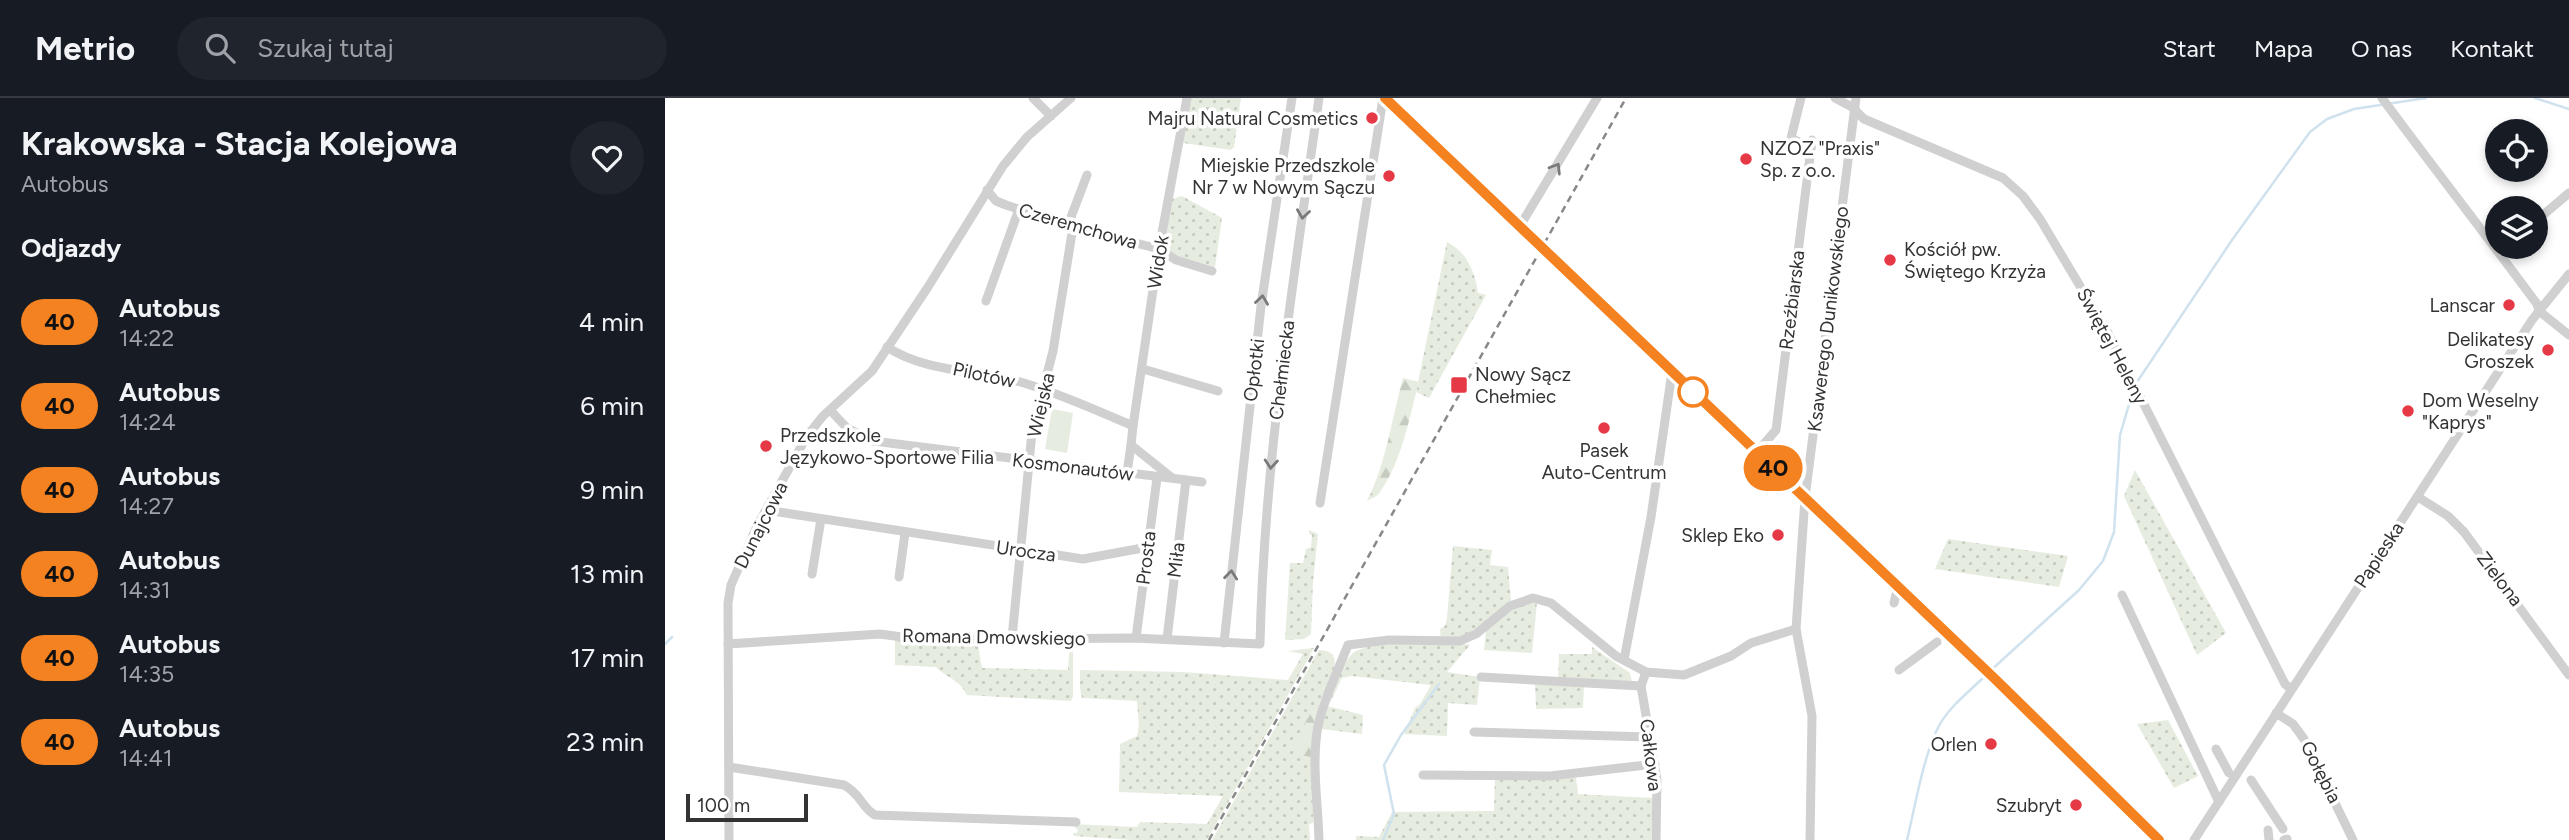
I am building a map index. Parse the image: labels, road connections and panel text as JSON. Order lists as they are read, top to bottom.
{
  "streets": {
    "street": [
      "Czeremchowa",
      "Widok",
      "Rzeźbiarska",
      "Ksawerego Dunikowskiego",
      "Świętej Heleny",
      "Opłotki",
      "Chełmiecka",
      "Pilotów",
      "Wiejska",
      "Kosmonautów",
      "Dunajcowa",
      "Urocza",
      "Papieska",
      "Prosta",
      "Miła",
      "Zielona",
      "Romana Dmowskiego",
      "Całkowa",
      "Gołębia"
    ]
  },
  "crossings": [
    ["Czeremchowa", "Widok"],
    ["Czeremchowa", "Wiejska"],
    ["Czeremchowa", "Dunajcowa"],
    ["Widok", "Pilotów"],
    ["Ksawerego Dunikowskiego", "Świętej Heleny"],
    ["Świętej Heleny", "Papieska"],
    ["Opłotki", "Romana Dmowskiego"],
    ["Chełmiecka", "Romana Dmowskiego"],
    ["Pilotów", "Wiejska"],
    ["Pilotów", "Dunajcowa"],
    ["Wiejska", "Kosmonautów"],
    ["Wiejska", "Urocza"],
    ["Wiejska", "Romana Dmowskiego"],
    ["Kosmonautów", "Dunajcowa"],
    ["Kosmonautów", "Prosta"],
    ["Kosmonautów", "Miła"],
    ["Dunajcowa", "Urocza"],
    ["Dunajcowa", "Romana Dmowskiego"],
    ["Urocza", "Prosta"],
    ["Papieska", "Zielona"],
    ["Papieska", "Gołębia"],
    ["Prosta", "Romana Dmowskiego"],
    ["Miła", "Romana Dmowskiego"]
  ],
  "one_way": ["Opłotki"],
  "places": {
    "other": [
      "Majru Natural Cosmetics",
      "NZOZ \"Praxis\" Sp. z o.o.",
      "Miejskie Przedszkole Nr 7 w Nowym Sączu",
      "Kościół pw. Świętego Krzyża",
      "Lanscar",
      "Delikatesy Groszek",
      "Dom Weselny \"Kaprys\"",
      "Pasek Auto-Centrum",
      "Przedszkole Językowo-Sportowe Filia",
      "Sklep Eko",
      "Orlen",
      "Szubryt"
    ],
    "transit": ["Nowy Sącz Chełmiec"]
  },
  "lines": ["bus line 40"],
  "scale_bar": "100 m",
  "page": {
    "header": "Metrio",
    "search": "Szukaj tutaj",
    "nav": [
      "Start",
      "Mapa",
      "O nas",
      "Kontakt"
    ],
    "heading": [
      ["Krakowska - Stacja Kolejowa", "Autobus"],
      "Odjazdy"
    ],
    "on_map": "40",
    "list": [
      {
        "mark": "40",
        "name": "Autobus",
        "note": "14:22",
        "value": "4 min"
      },
      {
        "mark": "40",
        "name": "Autobus",
        "note": "14:24",
        "value": "6 min"
      },
      {
        "mark": "40",
        "name": "Autobus",
        "note": "14:27",
        "value": "9 min"
      },
      {
        "mark": "40",
        "name": "Autobus",
        "note": "14:31",
        "value": "13 min"
      },
      {
        "mark": "40",
        "name": "Autobus",
        "note": "14:35",
        "value": "17 min"
      },
      {
        "mark": "40",
        "name": "Autobus",
        "note": "14:41",
        "value": "23 min"
      }
    ],
    "scale": "100 m"
  }
}
